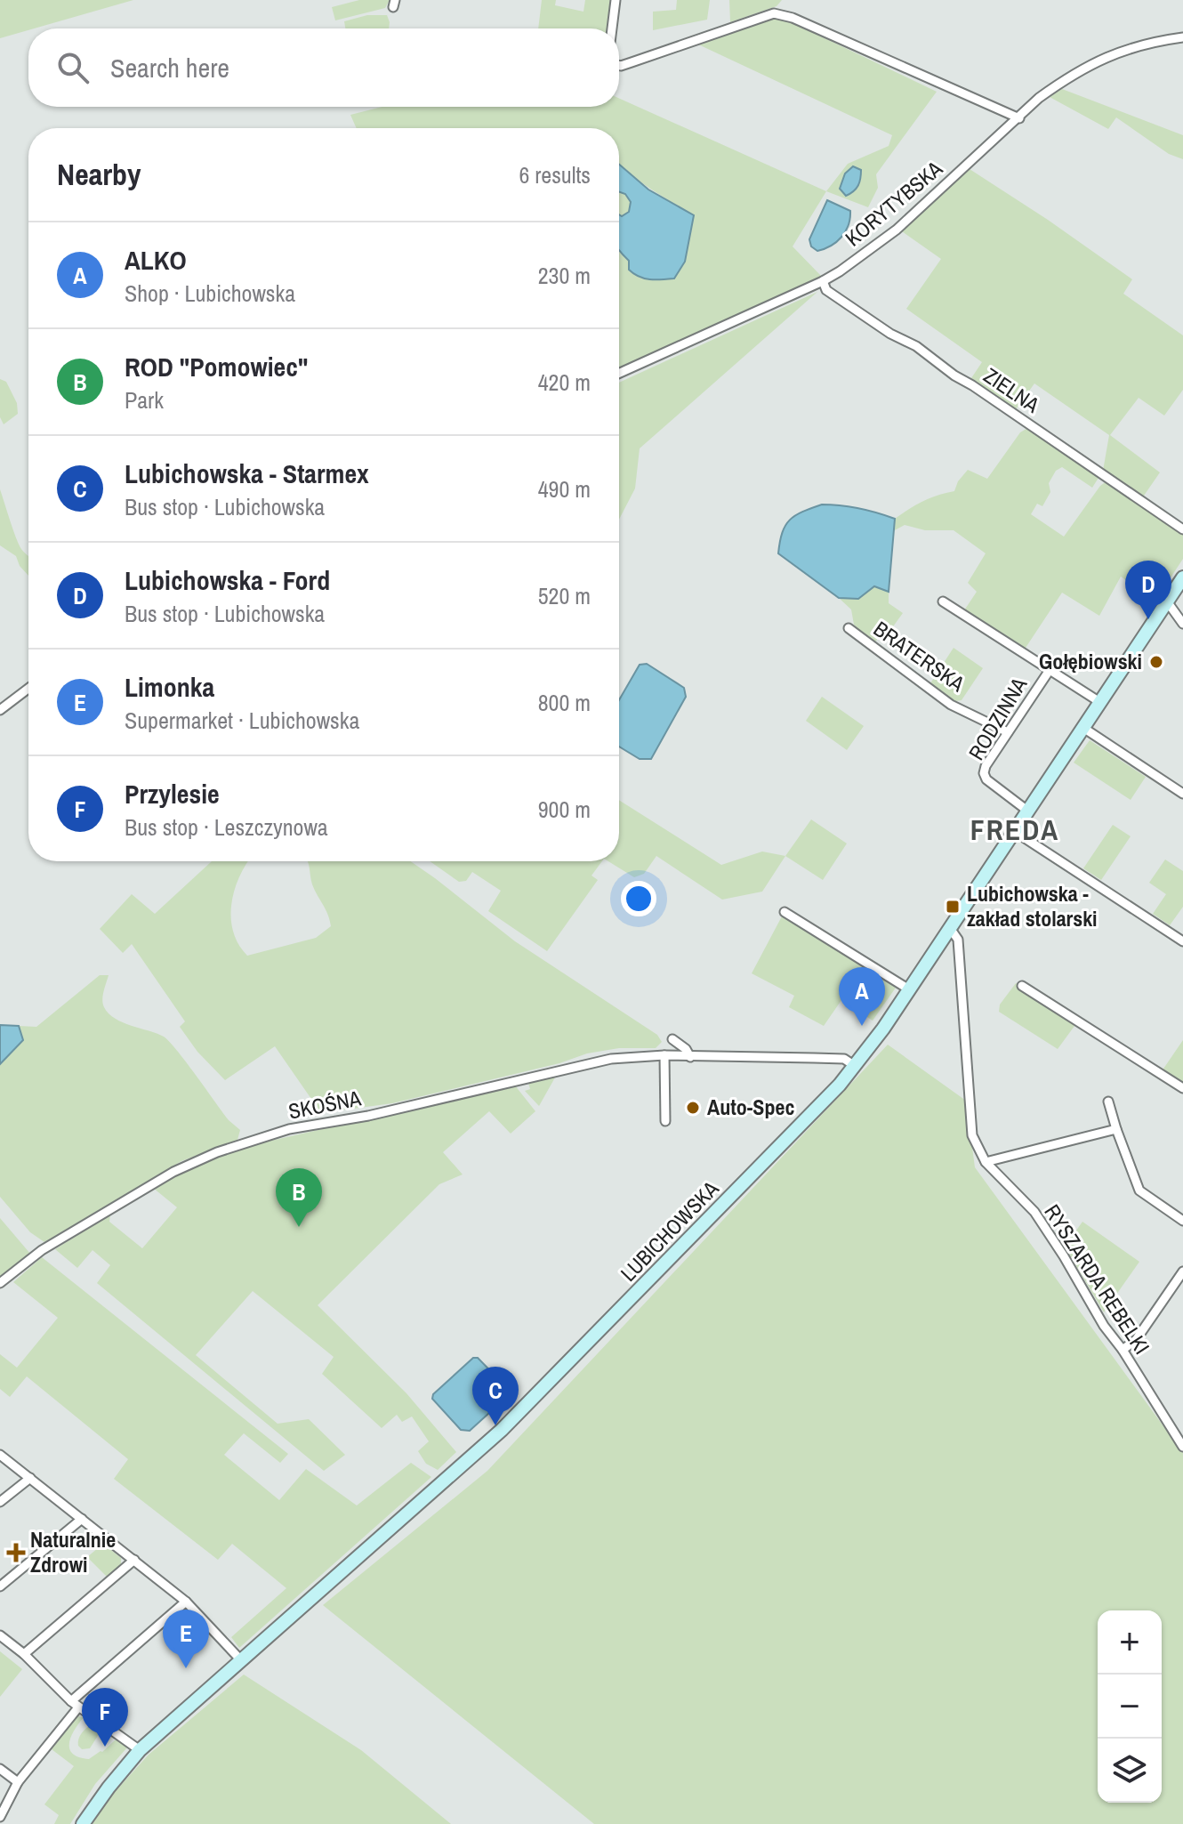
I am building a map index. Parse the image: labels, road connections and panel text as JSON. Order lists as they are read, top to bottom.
{
  "streets": {
    "street": [
      "KORYTYBSKA",
      "ZIELNA",
      "BRATERSKA",
      "RODZINNA",
      "SKOŚNA",
      "LUBICHOWSKA",
      "RYSZARDA REBELKI"
    ]
  },
  "crossings": [
    ["KORYTYBSKA", "ZIELNA"],
    ["BRATERSKA", "RODZINNA"],
    ["RODZINNA", "LUBICHOWSKA"],
    ["SKOŚNA", "LUBICHOWSKA"],
    ["LUBICHOWSKA", "RYSZARDA REBELKI"]
  ],
  "districts": ["FREDA"],
  "places": {
    "other": ["Gołębiowski", "Auto-Spec"],
    "transit": ["Lubichowska - zakład stolarski"],
    "health": ["Naturalnie Zdrowi"]
  },
  "page": {
    "search": "Search here",
    "heading": ["Nearby", "6 results"],
    "list": [
      {
        "mark": "A",
        "name": "ALKO",
        "note": "Shop · Lubichowska",
        "value": "230 m"
      },
      {
        "mark": "B",
        "name": "ROD \"Pomowiec\"",
        "note": "Park",
        "value": "420 m"
      },
      {
        "mark": "C",
        "name": "Lubichowska - Starmex",
        "note": "Bus stop · Lubichowska",
        "value": "490 m"
      },
      {
        "mark": "D",
        "name": "Lubichowska - Ford",
        "note": "Bus stop · Lubichowska",
        "value": "520 m"
      },
      {
        "mark": "E",
        "name": "Limonka",
        "note": "Supermarket · Lubichowska",
        "value": "800 m"
      },
      {
        "mark": "F",
        "name": "Przylesie",
        "note": "Bus stop · Leszczynowa",
        "value": "900 m"
      }
    ],
    "pins": [
      "D",
      "A",
      "B",
      "C",
      "E",
      "F"
    ],
    "map_buttons": ["+", "−"]
  }
}
